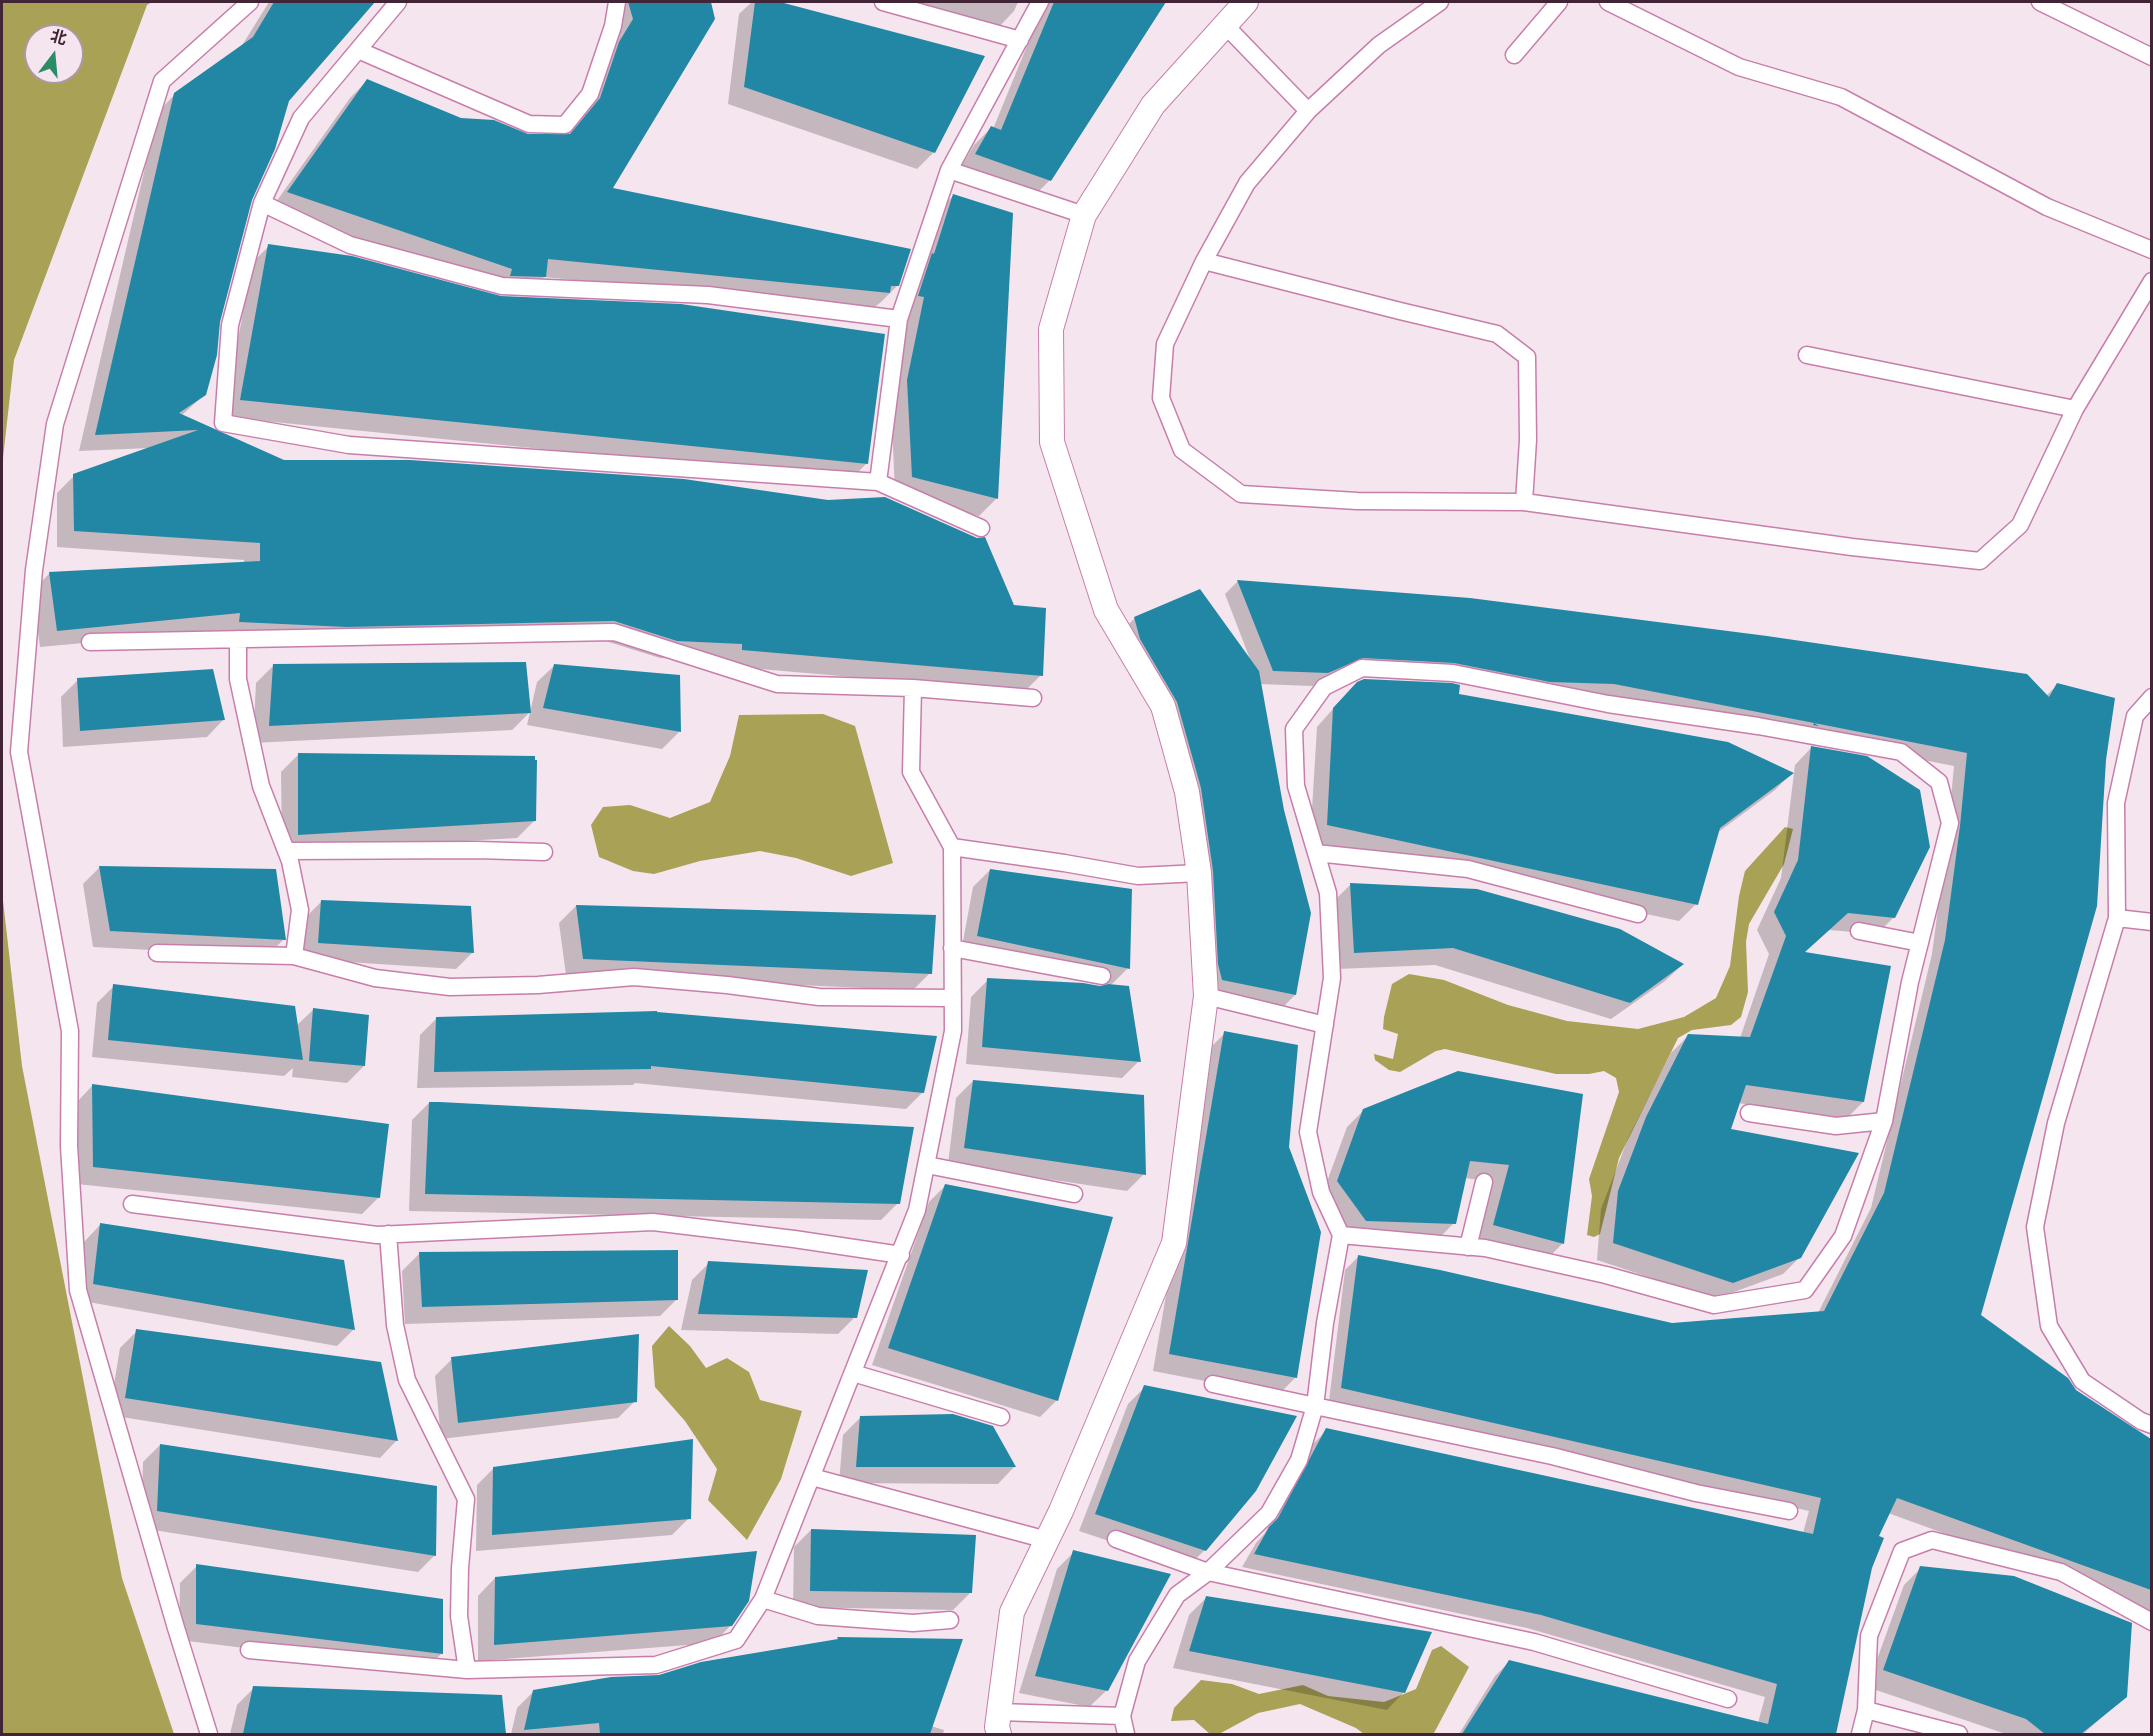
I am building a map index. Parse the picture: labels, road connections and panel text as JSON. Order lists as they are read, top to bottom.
{
  "north": "top"
}
